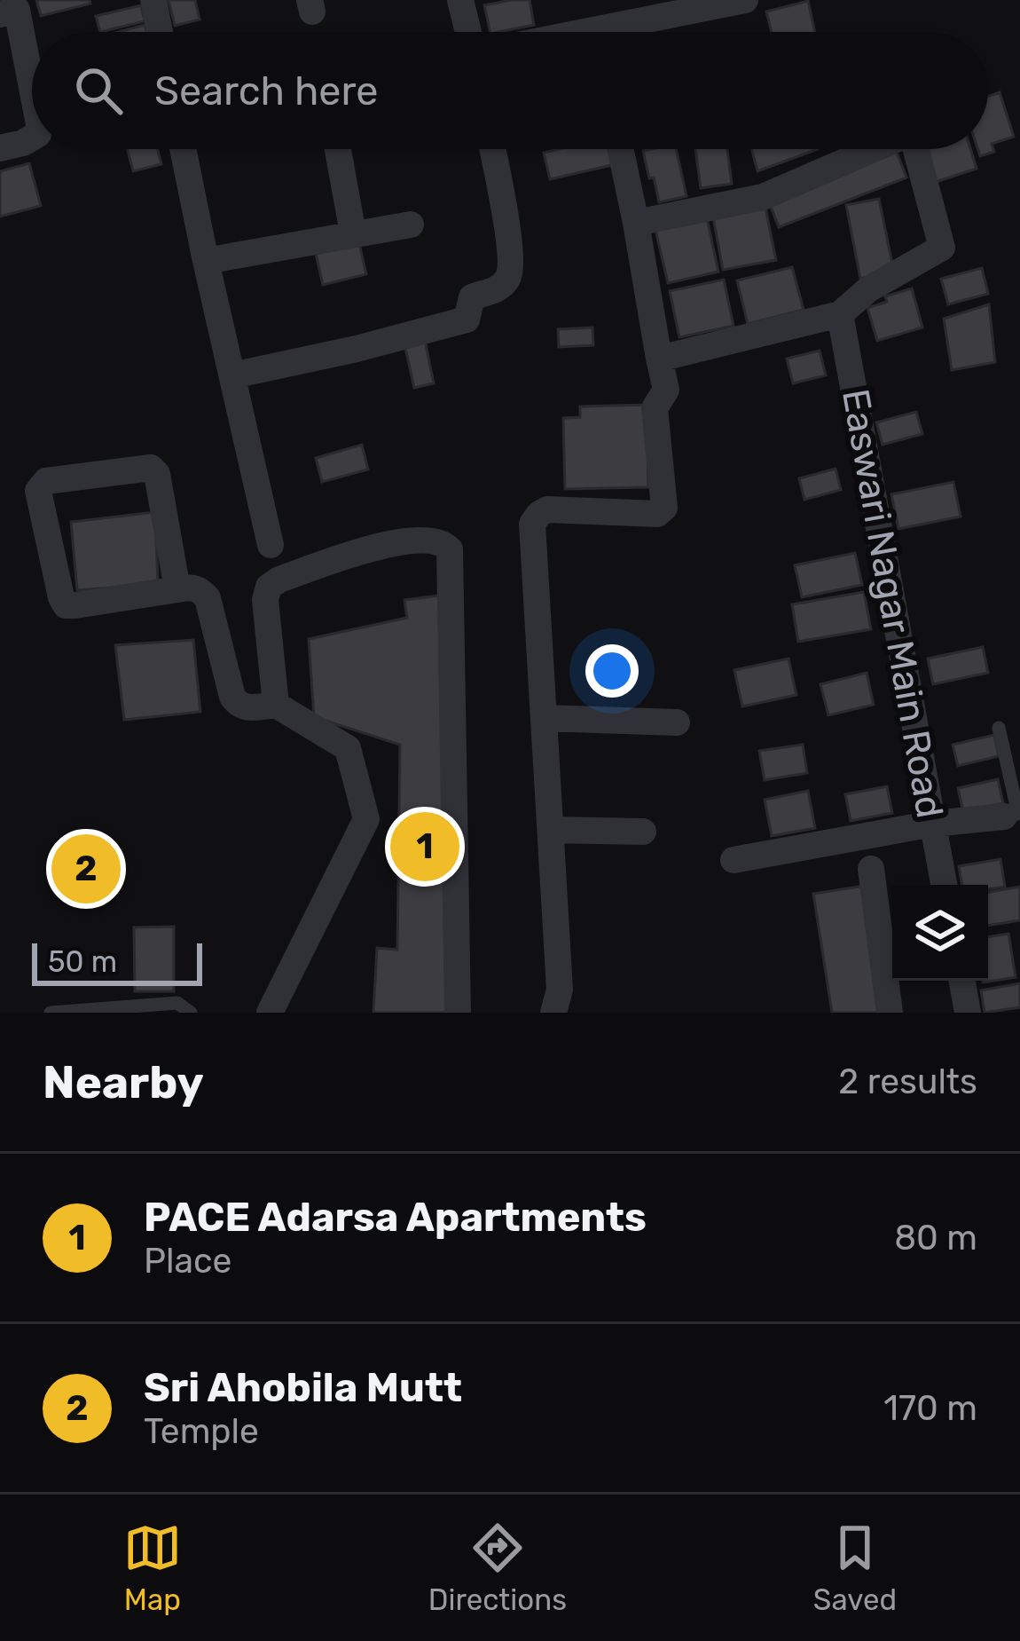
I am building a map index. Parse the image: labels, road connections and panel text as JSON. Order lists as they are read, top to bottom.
{
  "streets": {
    "street": ["Easwari Nagar Main Road"]
  },
  "scale_bar": "50 m",
  "page": {
    "search": "Search here",
    "pins": ["1", "2"],
    "scale": "50 m",
    "heading": ["Nearby", "2 results"],
    "list": [
      {
        "mark": "1",
        "name": "PACE Adarsa Apartments",
        "note": "Place",
        "value": "80 m"
      },
      {
        "mark": "2",
        "name": "Sri Ahobila Mutt",
        "note": "Temple",
        "value": "170 m"
      }
    ],
    "nav": ["Map", "Directions", "Saved"]
  }
}
